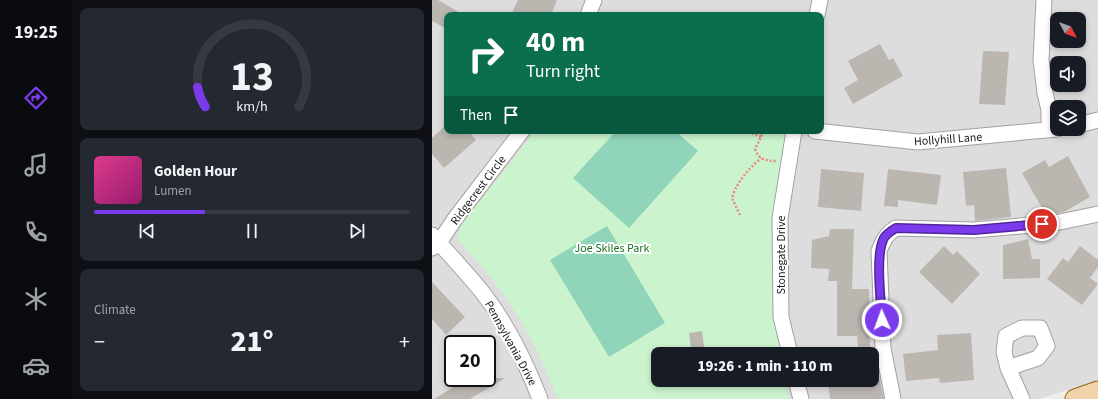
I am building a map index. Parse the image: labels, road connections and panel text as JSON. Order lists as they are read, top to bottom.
{
  "streets": {
    "street": [
      "Hollyhill Lane",
      "Ridgecrest Circle",
      "Stonegate Drive",
      "Pennsylvania Drive"
    ]
  },
  "crossings": [
    ["Ridgecrest Circle", "Pennsylvania Drive"]
  ],
  "parks": ["Joe Skiles Park"],
  "north": "bottom right",
  "page": {
    "tabs": "19:25",
    "turn": ["40 m", "Turn right"],
    "then": "Then",
    "song": ["Golden Hour", "Lumen"],
    "tile": "Climate",
    "heat": ["−", "21°", "+"],
    "limit": "20",
    "trip": "19:26 · 1 min · 110 m",
    "gauge": ["13", "km/h"]
  }
}
